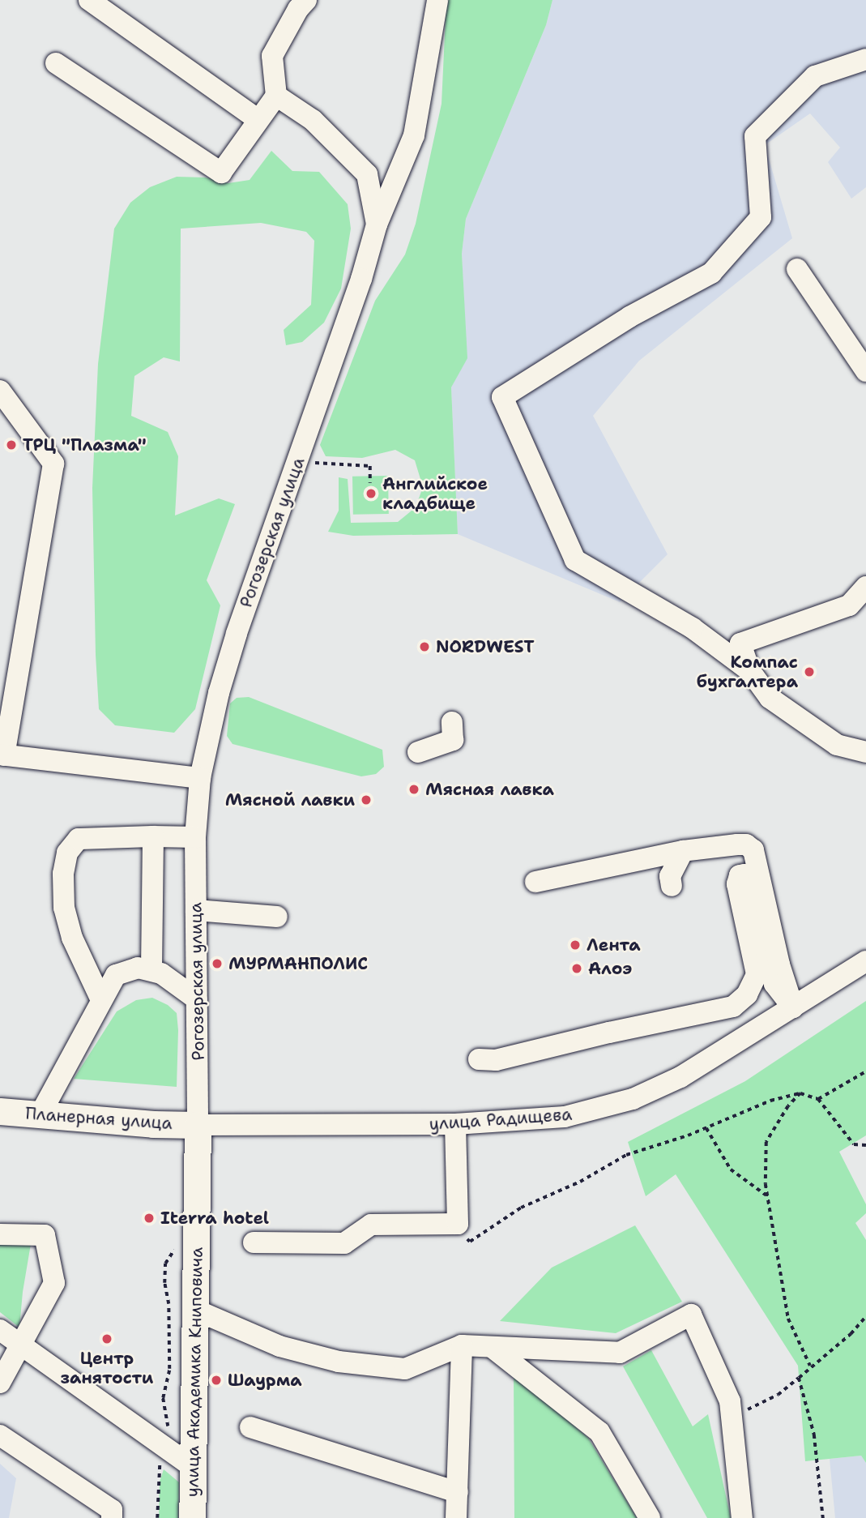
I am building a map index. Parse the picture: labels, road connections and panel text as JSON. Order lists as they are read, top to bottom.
{
  "streets": {
    "main road": ["Планерная улица", "улица Академика Книповича"],
    "street": ["Рогозерская улица", "улица Радищева"]
  },
  "crossings": [
    ["Рогозерская улица", "Планерная улица"],
    ["Рогозерская улица", "улица Радищева"],
    ["Рогозерская улица", "улица Академика Книповича"],
    ["Планерная улица", "улица Радищева"],
    ["Планерная улица", "улица Академика Книповича"],
    ["улица Радищева", "улица Академика Книповича"]
  ],
  "places": [
    "ТРЦ \"Плазма\"",
    "Английское кладбище",
    "NORDWEST",
    "Компас бухгалтера",
    "Мясная лавка",
    "Мясной лавки",
    "Лента",
    "МУРМАНПОЛИС",
    "Алоэ",
    "Iterra hotel",
    "Центр занятости",
    "Шаурма"
  ]
}
